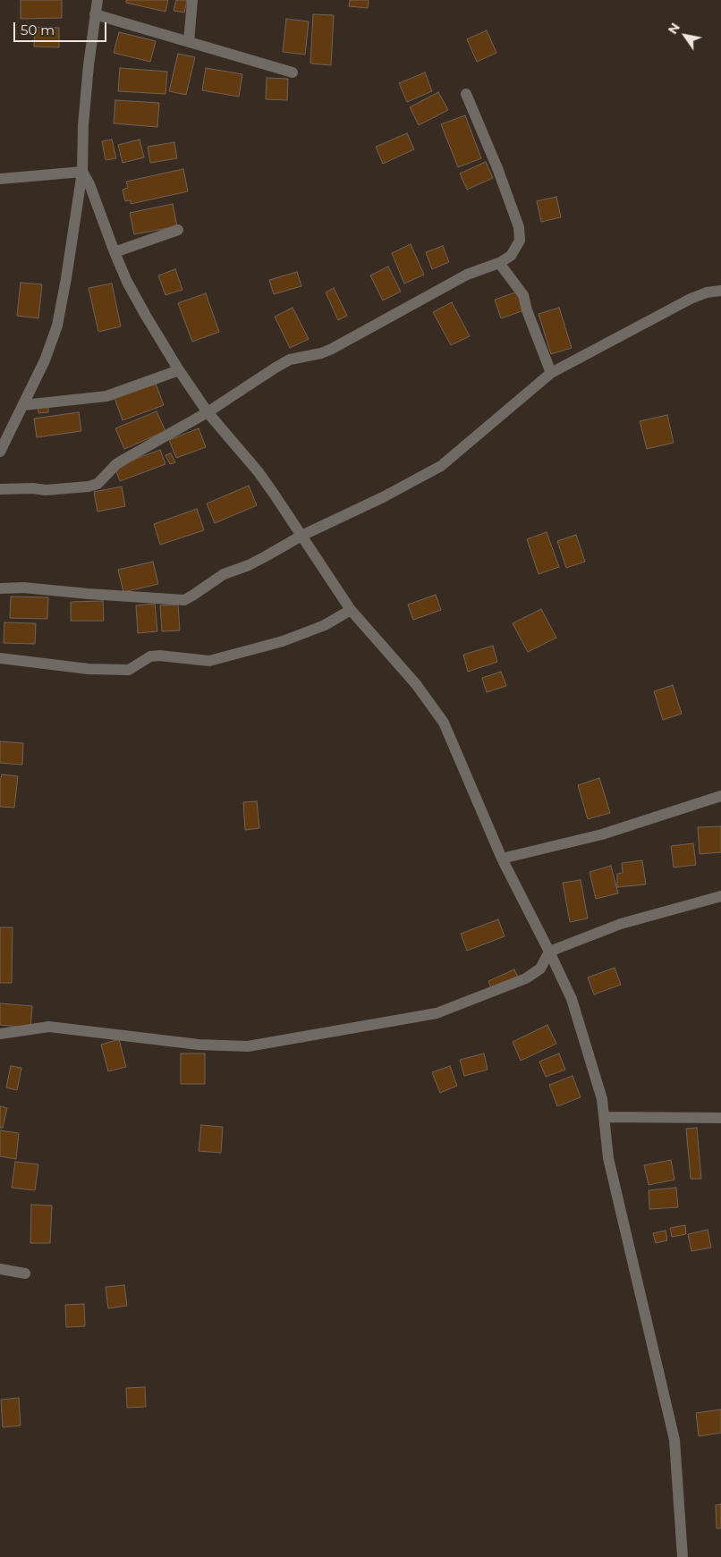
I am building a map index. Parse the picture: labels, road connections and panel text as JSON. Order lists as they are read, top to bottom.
{
  "scale_bar": "50 m",
  "north": "top left"
}
